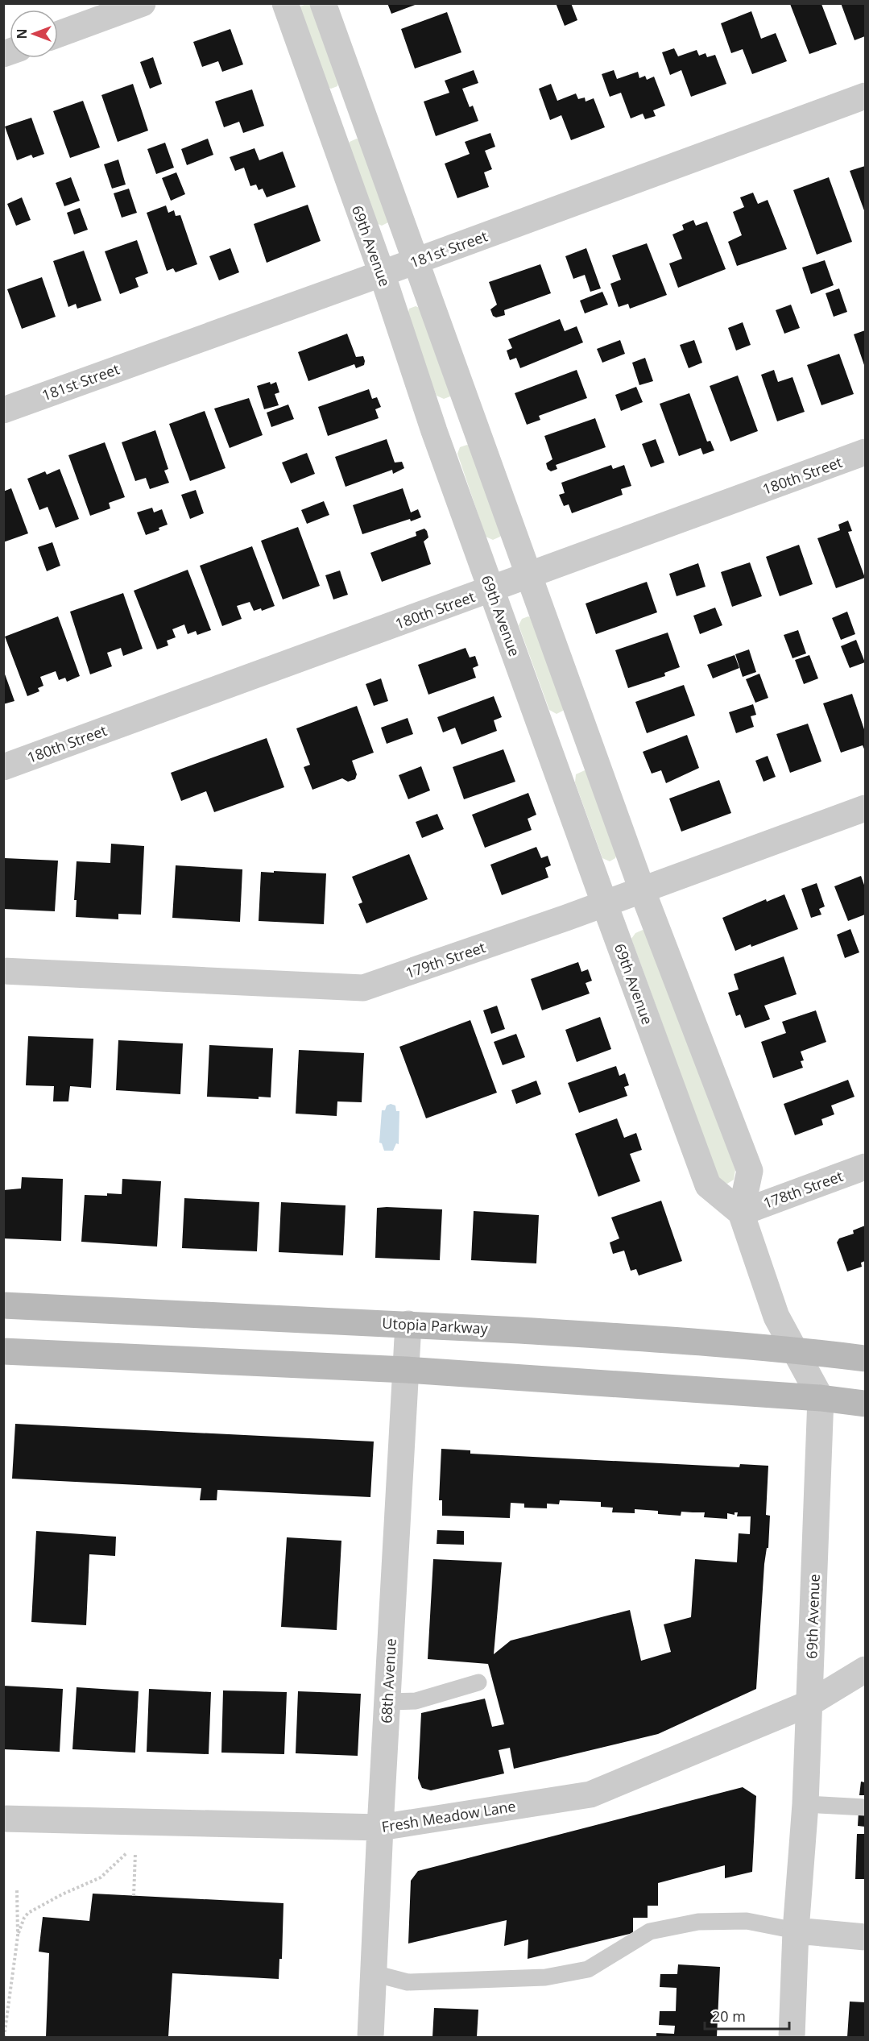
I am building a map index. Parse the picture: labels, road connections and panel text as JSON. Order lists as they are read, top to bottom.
{
  "streets": {
    "main road": ["Utopia Parkway"],
    "street": [
      "69th Avenue",
      "181st Street",
      "180th Street",
      "179th Street",
      "178th Street",
      "68th Avenue",
      "Fresh Meadow Lane"
    ]
  },
  "crossings": [
    ["69th Avenue", "181st Street"],
    ["69th Avenue", "180th Street"],
    ["69th Avenue", "179th Street"],
    ["69th Avenue", "178th Street"],
    ["69th Avenue", "Utopia Parkway"],
    ["69th Avenue", "Fresh Meadow Lane"],
    ["Utopia Parkway", "68th Avenue"],
    ["68th Avenue", "Fresh Meadow Lane"]
  ],
  "scale_bar": "20 m",
  "north": "left"
}
